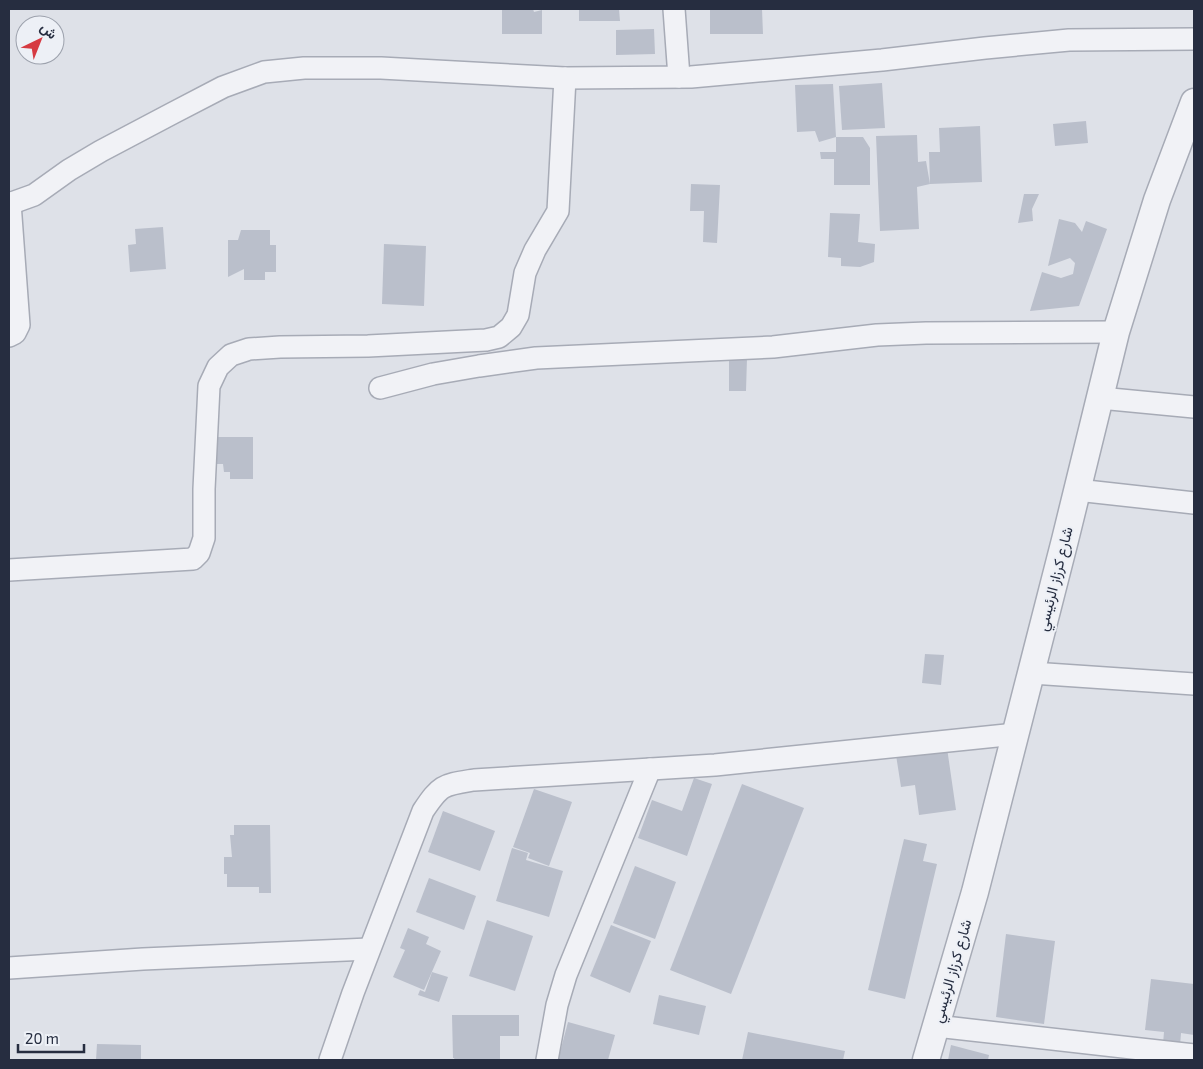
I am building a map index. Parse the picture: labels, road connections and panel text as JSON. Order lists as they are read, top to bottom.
{
  "streets": {
    "street": ["شارع كرزاز الرئيسي"]
  },
  "scale_bar": "20 m",
  "north": "top right"
}
